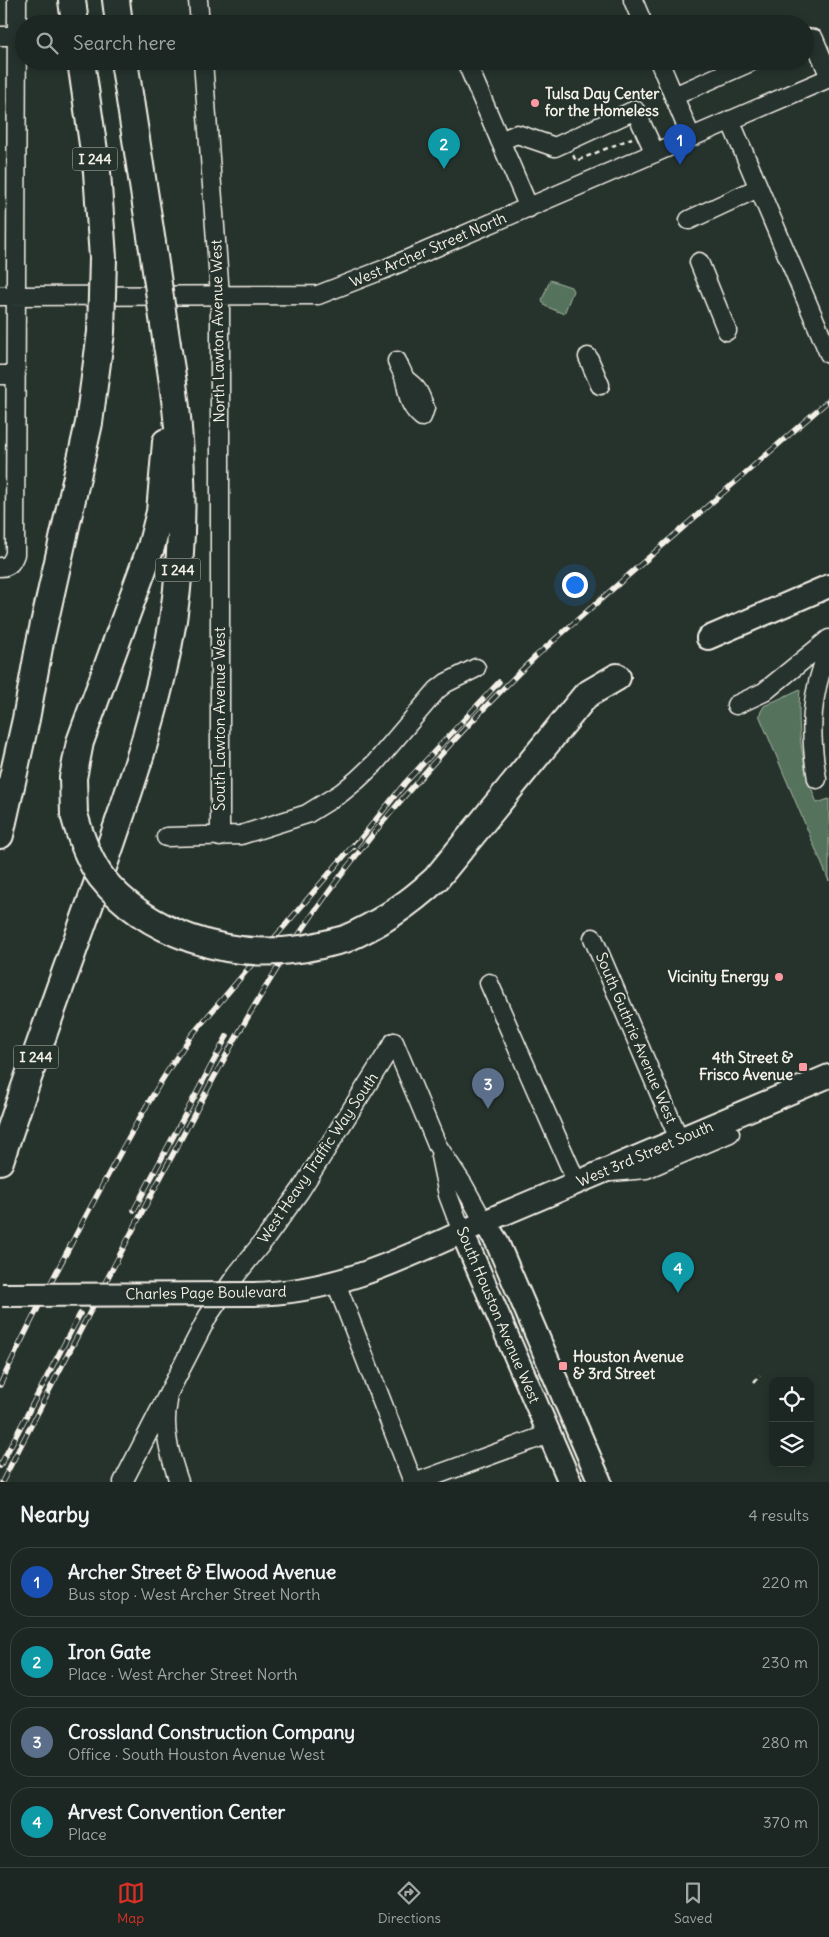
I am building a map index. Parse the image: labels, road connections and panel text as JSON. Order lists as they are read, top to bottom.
{
  "streets": {
    "highway": ["I 244"],
    "main road": ["West 3rd Street South", "Charles Page Boulevard", "South Houston Avenue West"],
    "street": [
      "West Archer Street North",
      "North Lawton Avenue West",
      "South Lawton Avenue West",
      "South Guthrie Avenue West",
      "West Heavy Traffic Way South"
    ]
  },
  "crossings": [
    ["West Archer Street North", "North Lawton Avenue West"],
    ["North Lawton Avenue West", "South Lawton Avenue West"],
    ["South Guthrie Avenue West", "West 3rd Street South"],
    ["West 3rd Street South", "Charles Page Boulevard"],
    ["West 3rd Street South", "South Houston Avenue West"],
    ["West Heavy Traffic Way South", "South Houston Avenue West"],
    ["Charles Page Boulevard", "South Houston Avenue West"]
  ],
  "places": {
    "other": ["Tulsa Day Center for the Homeless", "Vicinity Energy"],
    "transit": ["4th Street & Frisco Avenue", "Houston Avenue & 3rd Street"]
  },
  "page": {
    "search": "Search here",
    "pins": [
      "1",
      "2",
      "3",
      "4"
    ],
    "heading": ["Nearby", "4 results"],
    "list": [
      {
        "mark": "1",
        "name": "Archer Street & Elwood Avenue",
        "note": "Bus stop · West Archer Street North",
        "value": "220 m"
      },
      {
        "mark": "2",
        "name": "Iron Gate",
        "note": "Place · West Archer Street North",
        "value": "230 m"
      },
      {
        "mark": "3",
        "name": "Crossland Construction Company",
        "note": "Office · South Houston Avenue West",
        "value": "280 m"
      },
      {
        "mark": "4",
        "name": "Arvest Convention Center",
        "note": "Place",
        "value": "370 m"
      }
    ],
    "nav": ["Map", "Directions", "Saved"]
  }
}
